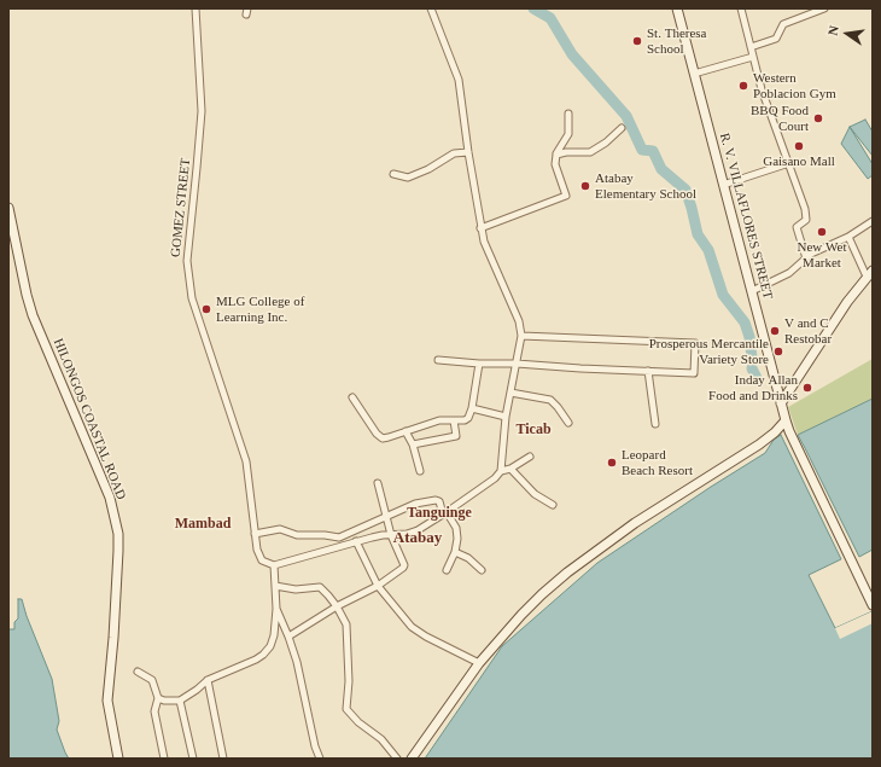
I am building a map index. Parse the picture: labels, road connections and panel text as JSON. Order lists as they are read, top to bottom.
{
  "streets": {
    "street": ["GOMEZ STREET", "R. V. VILLAFLORES STREET", "HILONGOS COASTAL ROAD"]
  },
  "districts": [
    "Ticab",
    "Tanguinge",
    "Mambad",
    "Atabay"
  ],
  "places": [
    "St. Theresa School",
    "Western Poblacion Gym",
    "BBQ Food Court",
    "Gaisano Mall",
    "Atabay Elementary School",
    "New Wet Market",
    "MLG College of Learning Inc.",
    "V and C Restobar",
    "Prosperous Mercantile Variety Store",
    "Inday Allan Food and Drinks",
    "Leopard Beach Resort"
  ],
  "north": "left"
}
